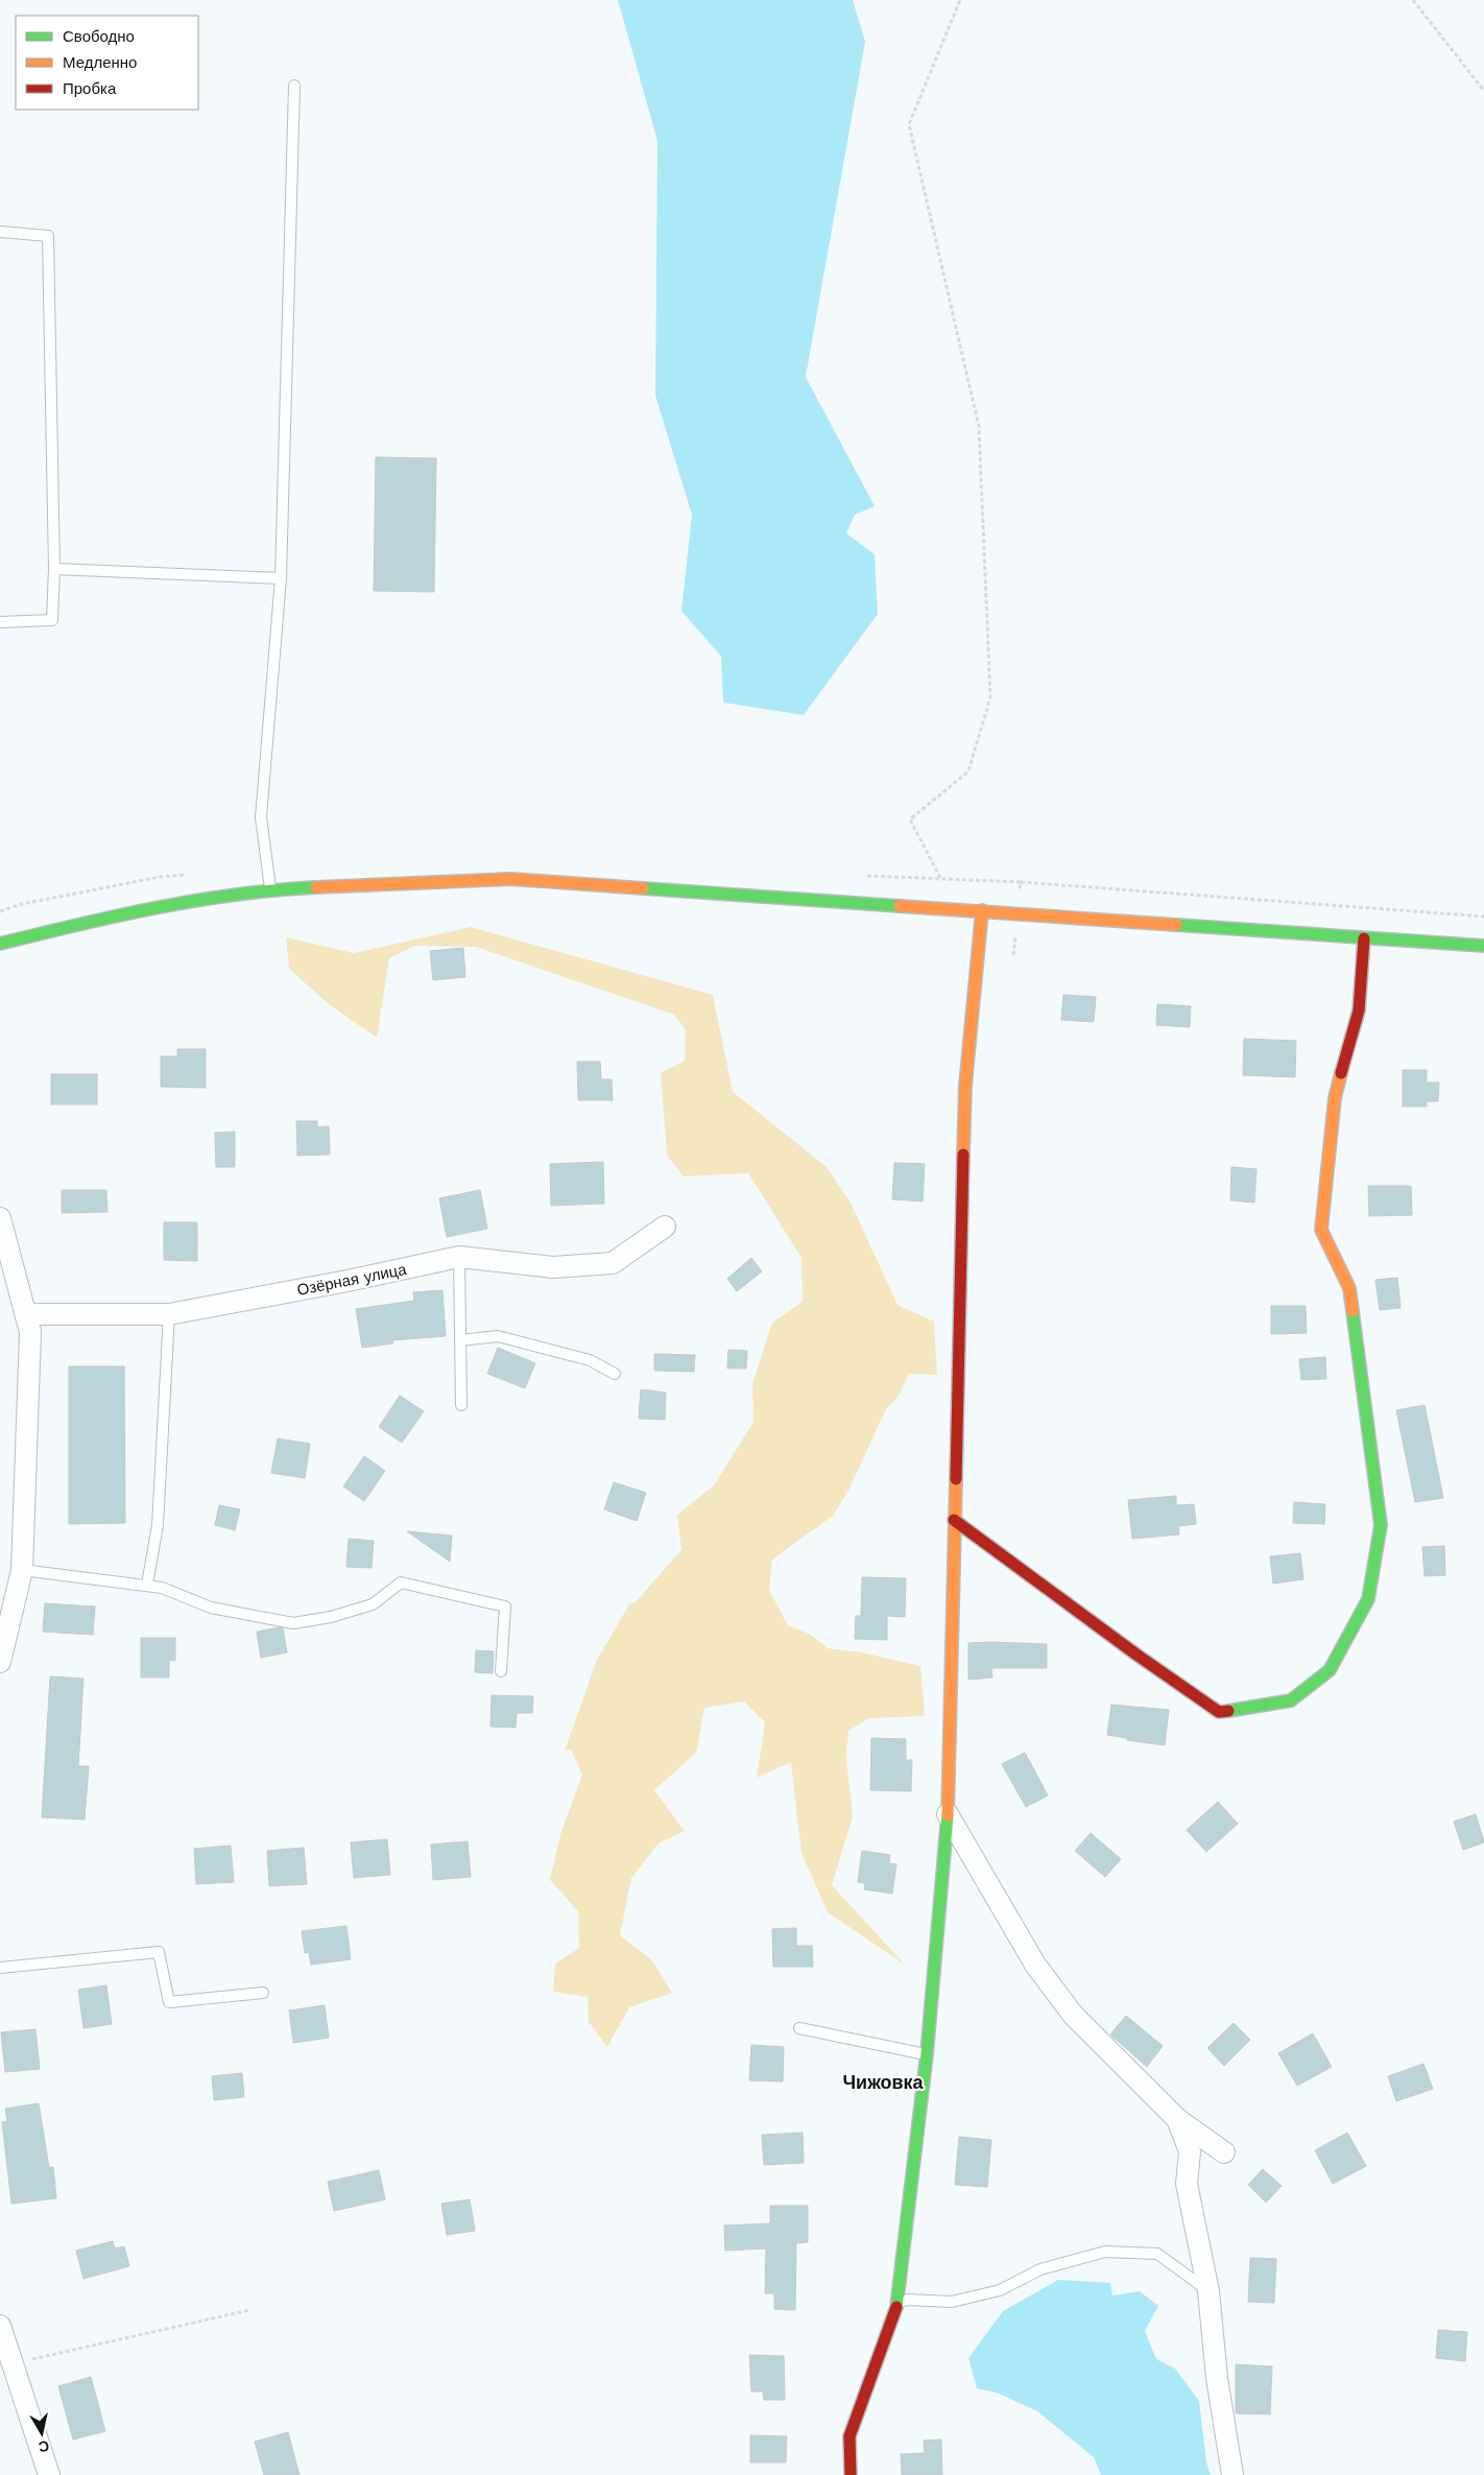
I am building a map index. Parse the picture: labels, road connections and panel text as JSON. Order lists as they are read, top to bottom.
{
  "streets": {
    "street": ["Озёрная улица"]
  },
  "districts": ["Чижовка"],
  "legend": ["Свободно", "Медленно", "Пробка"],
  "north": "bottom"
}
